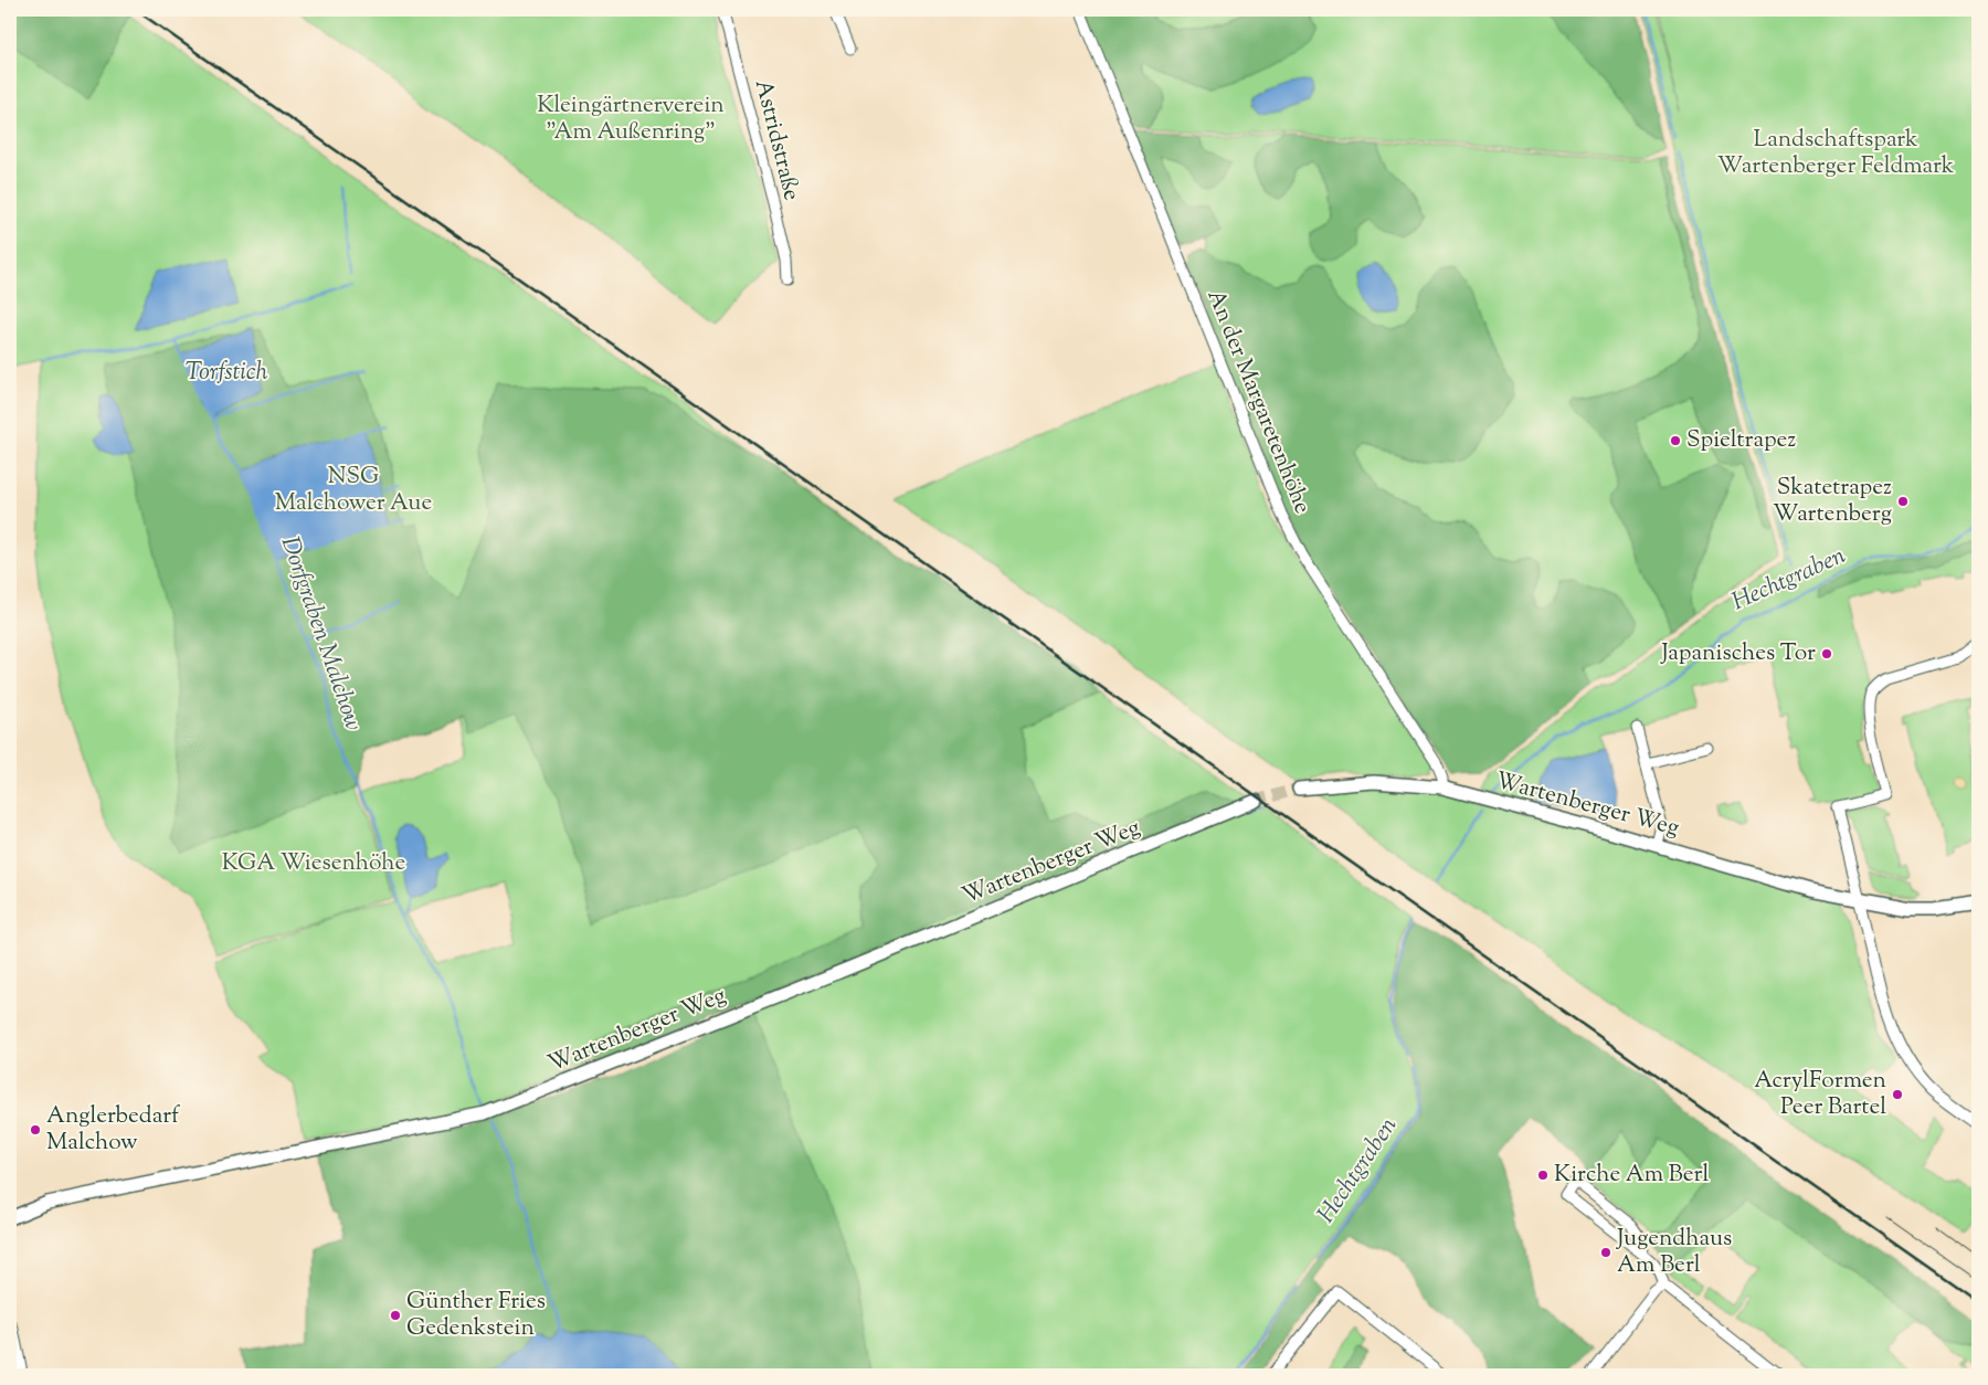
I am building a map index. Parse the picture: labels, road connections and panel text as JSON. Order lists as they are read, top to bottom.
{
  "streets": {
    "main road": ["Wartenberger Weg"],
    "street": ["Astridstraße", "An der Margaretenhöhe"]
  },
  "crossings": [
    ["An der Margaretenhöhe", "Wartenberger Weg"]
  ],
  "water": ["Torfstich", "Hechtgraben", "Dorfgraben Malchow"],
  "parks": [
    "Kleingärtnerverein \"Am Außenring\"",
    "Landschaftspark Wartenberger Feldmark",
    "NSG Malchower Aue",
    "KGA Wiesenhöhe"
  ],
  "places": [
    "Spieltrapez",
    "Skatetrapez Wartenberg",
    "Japanisches Tor",
    "AcrylFormen Peer Bartel",
    "Anglerbedarf Malchow",
    "Kirche Am Berl",
    "Jugendhaus Am Berl",
    "Günther Fries Gedenkstein"
  ]
}
